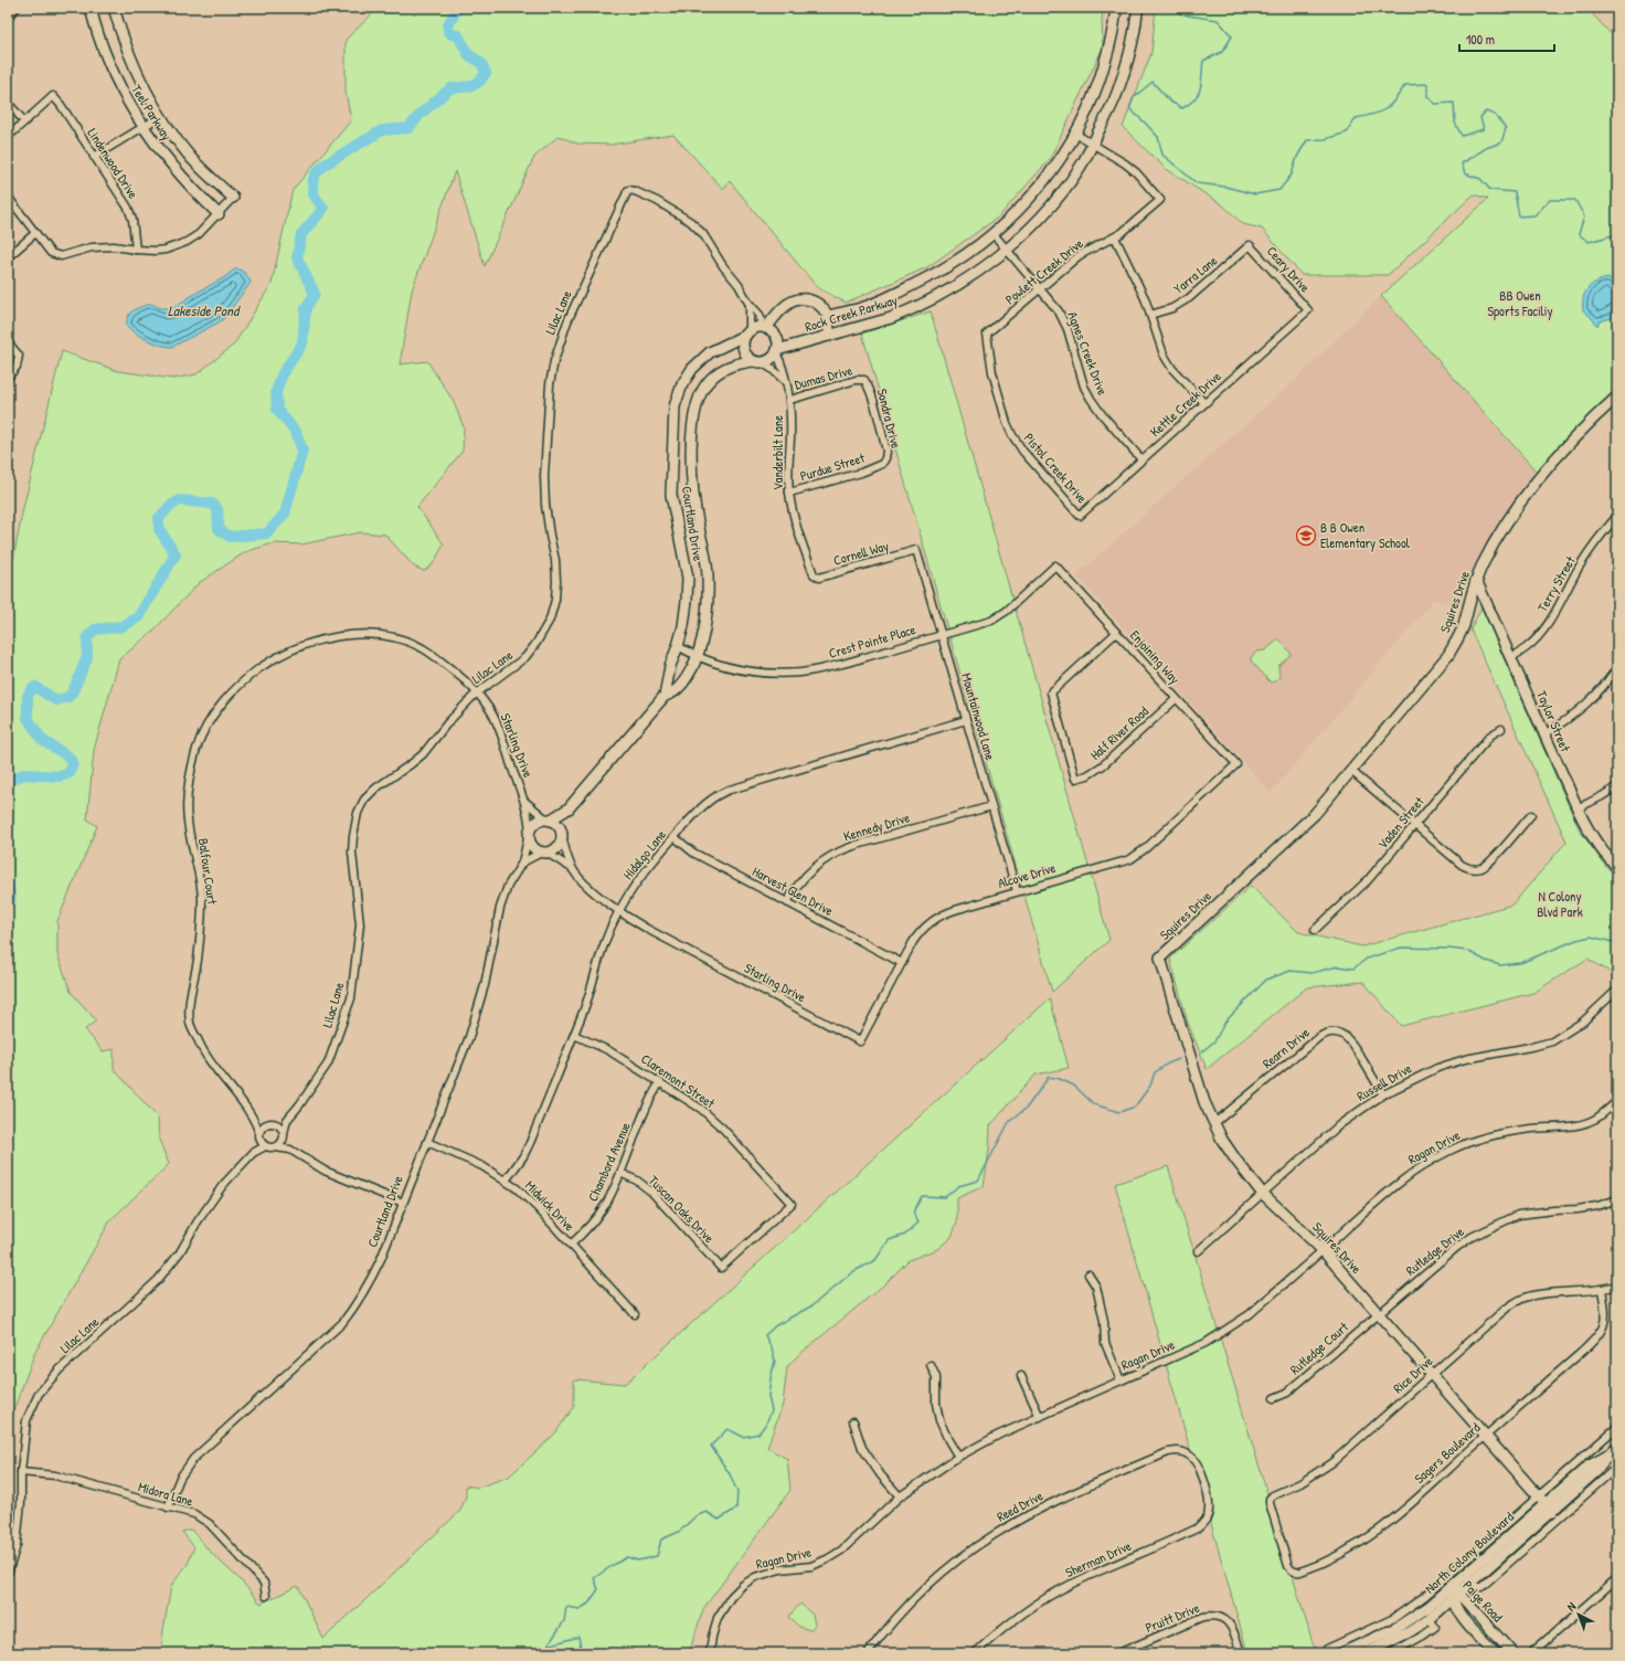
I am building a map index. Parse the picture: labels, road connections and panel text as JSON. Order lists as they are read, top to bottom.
{
  "streets": {
    "street": [
      "Teel Parkway",
      "Lindenwood Drive",
      "Ceary Drive",
      "Powlett Creek Drive",
      "Yarra Lane",
      "Lilac Lane",
      "Rock Creek Parkway",
      "Agnes Creek Drive",
      "Dumas Drive",
      "Kettle Creek Drive",
      "Sondra Drive",
      "Vanderbilt Lane",
      "Purdue Street",
      "Pistol Creek Drive",
      "Courtland Drive",
      "Cornell Way",
      "Terry Street",
      "Squires Drive",
      "Crest Pointe Place",
      "Enjoining Way",
      "Mountainwood Lane",
      "Taylor Street",
      "Half River Road",
      "Starling Drive",
      "Vaden Street",
      "Kennedy Drive",
      "Hidalgo Lane",
      "Balfour Court",
      "Alcove Drive",
      "Harvest Glen Drive",
      "Rearn Drive",
      "Claremont Street",
      "Russell Drive",
      "Ragan Drive",
      "Chambord Avenue",
      "Midwick Drive",
      "Tuscan Oaks Drive",
      "Rutledge Drive",
      "Rutledge Court",
      "Rice Drive",
      "Sagers Boulevard",
      "Midora Lane",
      "Reed Drive",
      "North Colony Boulevard",
      "Sherman Drive",
      "Paige Road",
      "Pruitt Drive"
    ]
  },
  "crossings": [
    ["Ceary Drive", "Yarra Lane"],
    ["Ceary Drive", "Kettle Creek Drive"],
    ["Powlett Creek Drive", "Rock Creek Parkway"],
    ["Powlett Creek Drive", "Agnes Creek Drive"],
    ["Powlett Creek Drive", "Pistol Creek Drive"],
    ["Lilac Lane", "Starling Drive"],
    ["Lilac Lane", "Balfour Court"],
    ["Lilac Lane", "Midora Lane"],
    ["Rock Creek Parkway", "Agnes Creek Drive"],
    ["Rock Creek Parkway", "Vanderbilt Lane"],
    ["Rock Creek Parkway", "Courtland Drive"],
    ["Agnes Creek Drive", "Kettle Creek Drive"],
    ["Dumas Drive", "Sondra Drive"],
    ["Dumas Drive", "Vanderbilt Lane"],
    ["Kettle Creek Drive", "Pistol Creek Drive"],
    ["Sondra Drive", "Purdue Street"],
    ["Vanderbilt Lane", "Purdue Street"],
    ["Vanderbilt Lane", "Courtland Drive"],
    ["Vanderbilt Lane", "Cornell Way"],
    ["Courtland Drive", "Crest Pointe Place"],
    ["Courtland Drive", "Starling Drive"],
    ["Courtland Drive", "Midwick Drive"],
    ["Courtland Drive", "Midora Lane"],
    ["Cornell Way", "Mountainwood Lane"],
    ["Terry Street", "Taylor Street"],
    ["Squires Drive", "Taylor Street"],
    ["Squires Drive", "Rearn Drive"],
    ["Squires Drive", "Russell Drive"],
    ["Squires Drive", "Ragan Drive"],
    ["Squires Drive", "Rutledge Drive"],
    ["Squires Drive", "Rutledge Court"],
    ["Squires Drive", "Rice Drive"],
    ["Squires Drive", "Sagers Boulevard"],
    ["Squires Drive", "North Colony Boulevard"],
    ["Crest Pointe Place", "Enjoining Way"],
    ["Crest Pointe Place", "Mountainwood Lane"],
    ["Enjoining Way", "Half River Road"],
    ["Enjoining Way", "Alcove Drive"],
    ["Mountainwood Lane", "Kennedy Drive"],
    ["Mountainwood Lane", "Hidalgo Lane"],
    ["Mountainwood Lane", "Alcove Drive"],
    ["Starling Drive", "Hidalgo Lane"],
    ["Starling Drive", "Balfour Court"],
    ["Starling Drive", "Alcove Drive"],
    ["Kennedy Drive", "Harvest Glen Drive"],
    ["Hidalgo Lane", "Harvest Glen Drive"],
    ["Hidalgo Lane", "Claremont Street"],
    ["Hidalgo Lane", "Midwick Drive"],
    ["Alcove Drive", "Harvest Glen Drive"],
    ["Rearn Drive", "Russell Drive"],
    ["Claremont Street", "Chambord Avenue"],
    ["Claremont Street", "Tuscan Oaks Drive"],
    ["Chambord Avenue", "Midwick Drive"],
    ["Chambord Avenue", "Tuscan Oaks Drive"],
    ["Rutledge Drive", "Rutledge Court"],
    ["Rice Drive", "Sagers Boulevard"],
    ["Reed Drive", "Sherman Drive"],
    ["North Colony Boulevard", "Paige Road"]
  ],
  "water": ["Lakeside Pond"],
  "parks": ["BB Owen Sports Faciliy", "N Colony Blvd Park"],
  "places": {
    "school or university": ["B B Owen Elementary School"]
  },
  "scale_bar": "100 m",
  "north": "top left"
}
